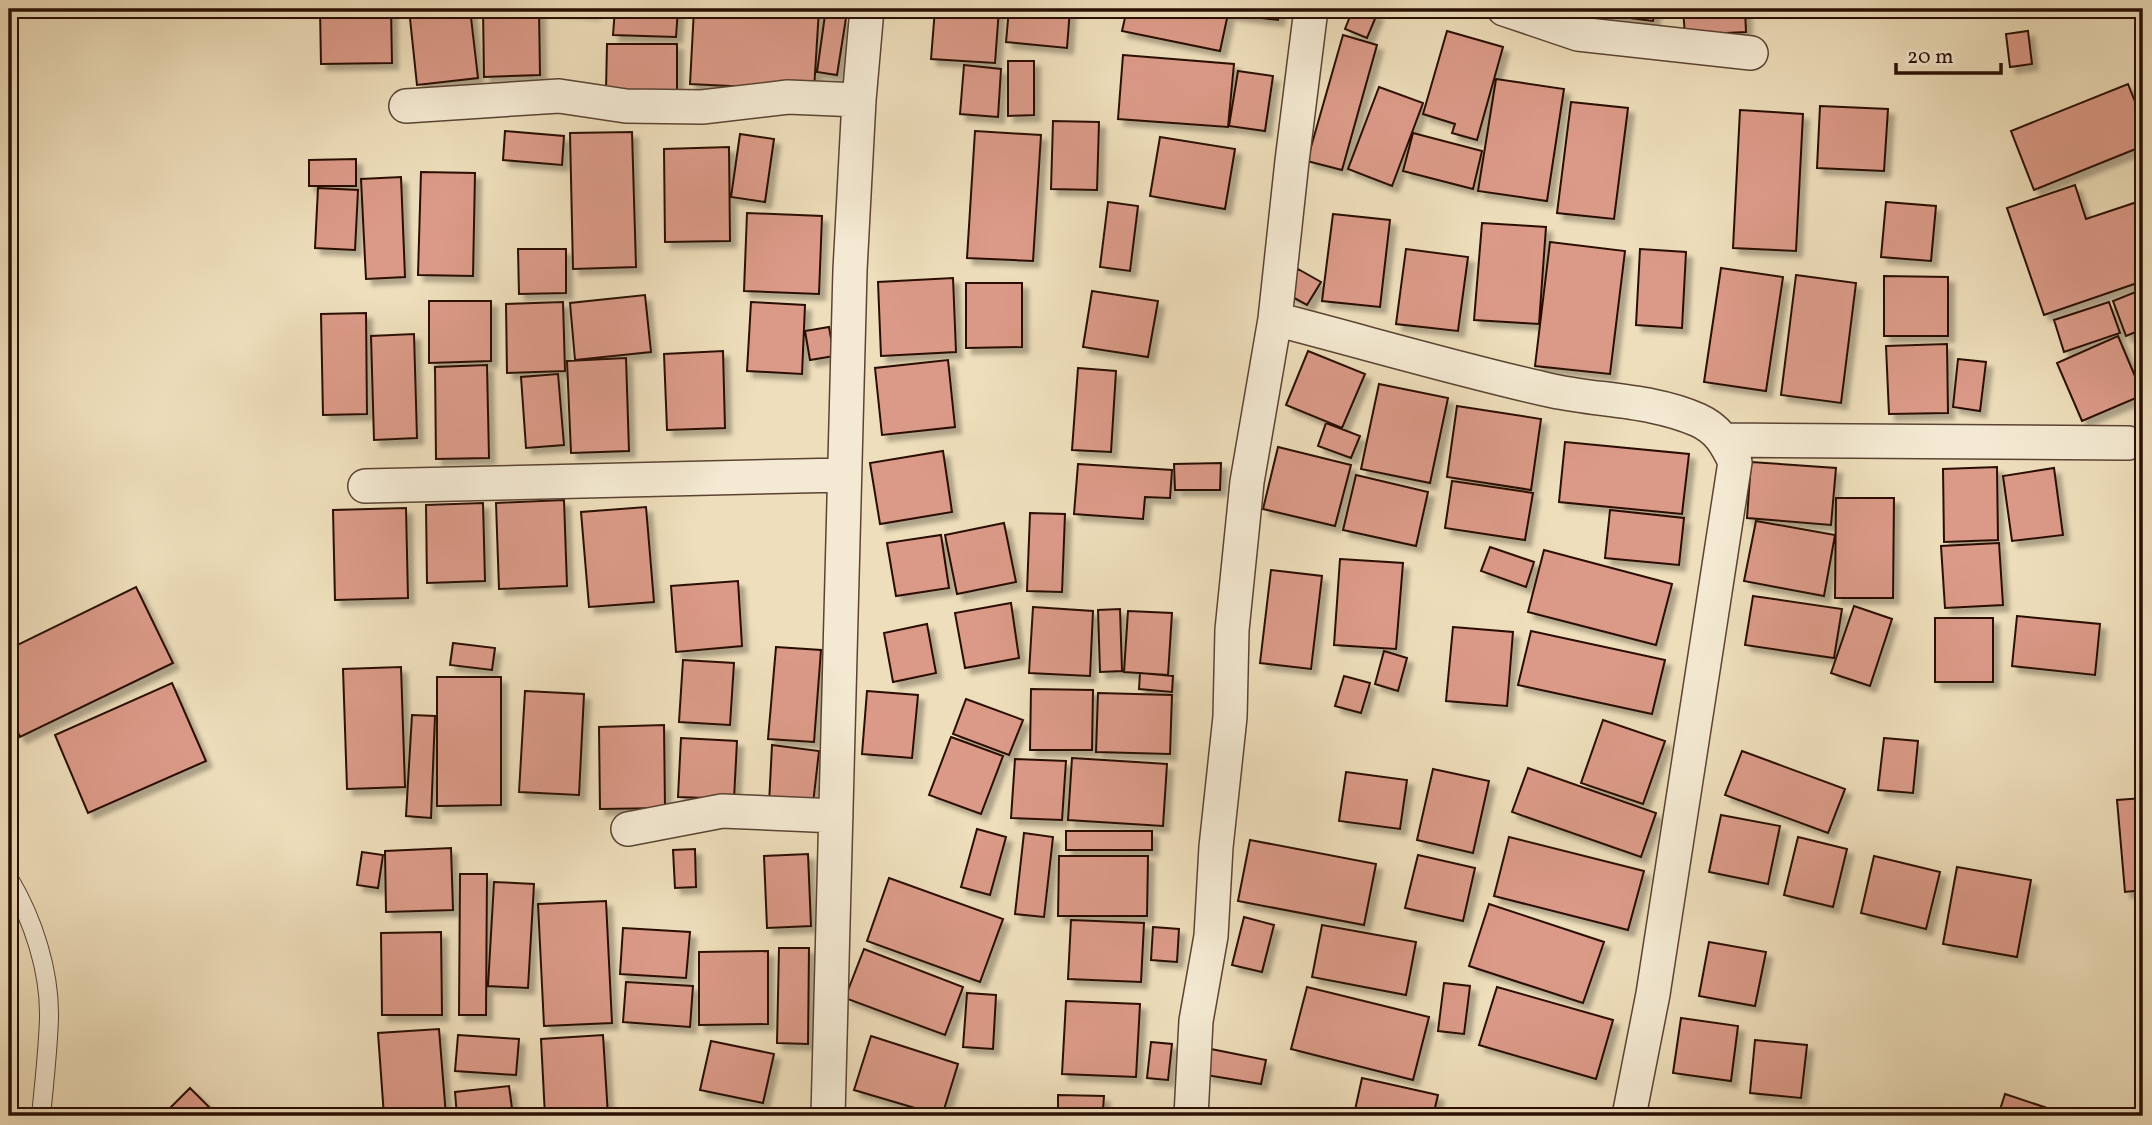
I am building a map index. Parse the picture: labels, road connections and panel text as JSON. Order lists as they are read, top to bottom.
{
  "scale_bar": "20 m"
}
